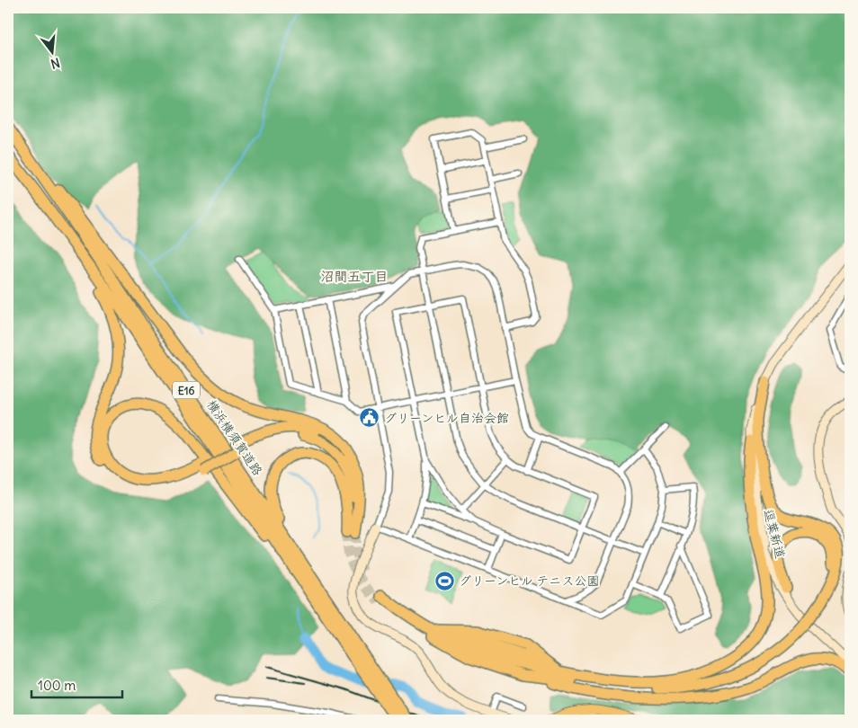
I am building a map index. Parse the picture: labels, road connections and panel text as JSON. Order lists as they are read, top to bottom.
{
  "streets": {
    "highway": ["E16", "横浜横須賀道路"],
    "street": ["逗葉新道"]
  },
  "districts": ["沼間五丁目"],
  "places": {
    "public building": ["グリーンヒル自治会館"],
    "sports": ["グリーンヒル テニス公園"]
  },
  "scale_bar": "100 m",
  "north": "bottom"
}
